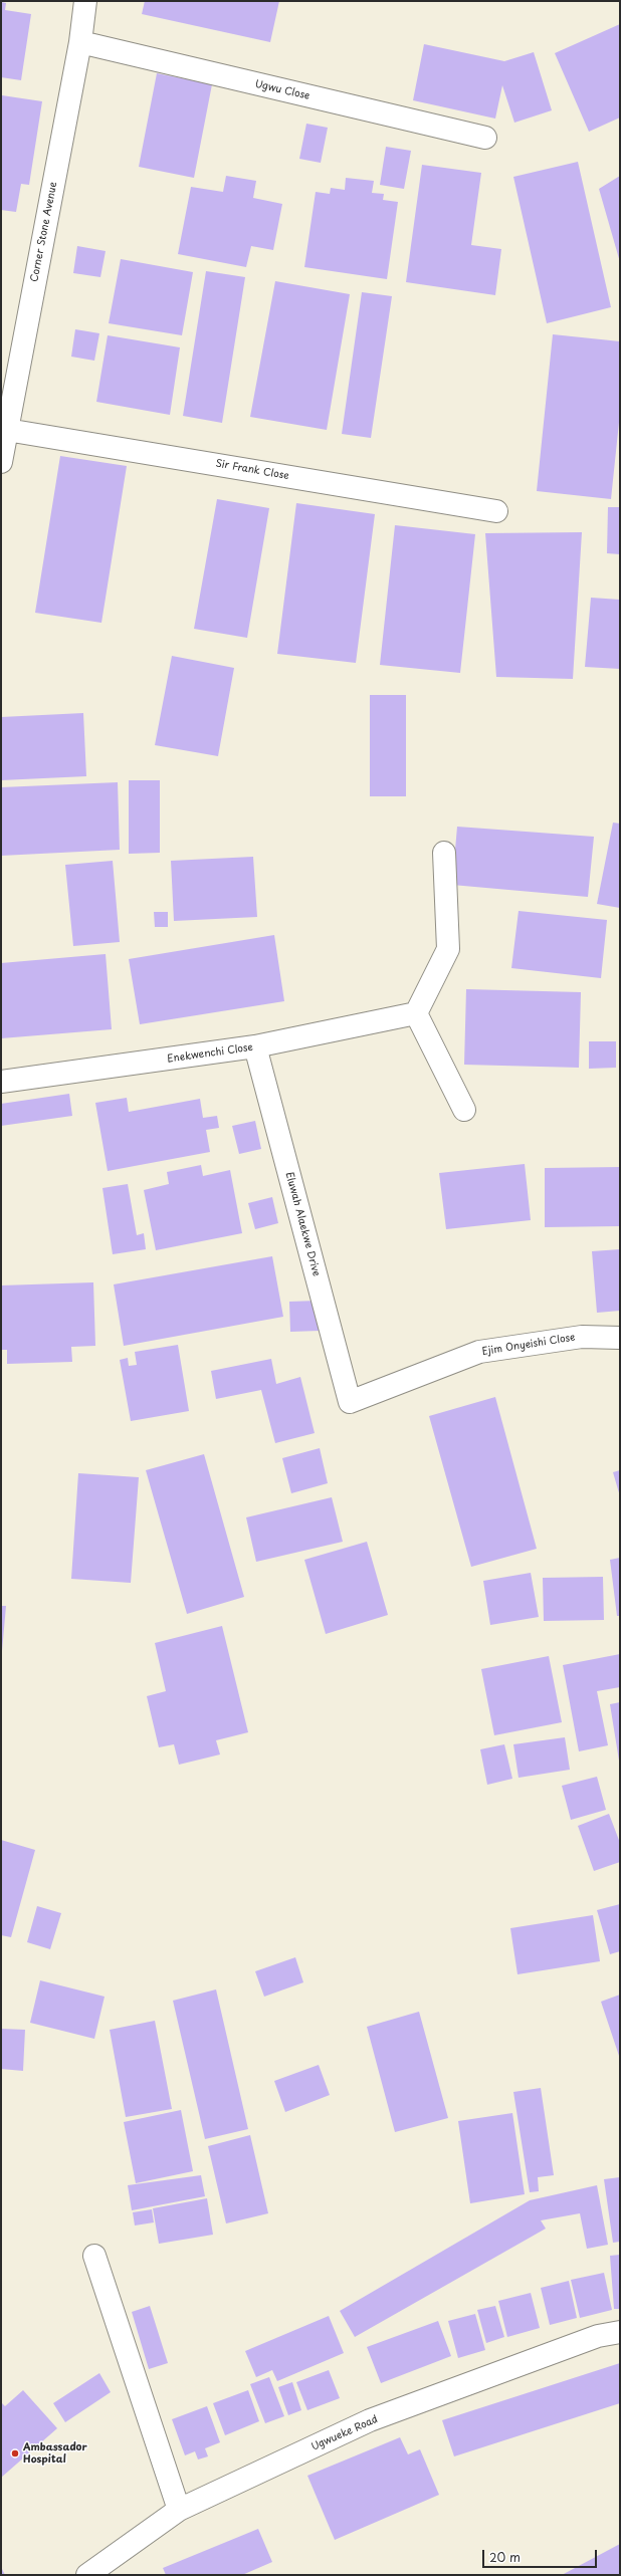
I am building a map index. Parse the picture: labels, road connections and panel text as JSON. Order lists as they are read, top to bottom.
{
  "streets": {
    "street": [
      "Ugwu Close",
      "Corner Stone Avenue",
      "Sir Frank Close",
      "Enekwenchi Close",
      "Eluwah Alaekwe Drive",
      "Ejim Onyeishi Close",
      "Ugwueke Road"
    ]
  },
  "crossings": [
    ["Ugwu Close", "Corner Stone Avenue"],
    ["Corner Stone Avenue", "Sir Frank Close"],
    ["Enekwenchi Close", "Eluwah Alaekwe Drive"],
    ["Eluwah Alaekwe Drive", "Ejim Onyeishi Close"]
  ],
  "places": ["Ambassador Hospital"],
  "scale_bar": "20 m"
}
